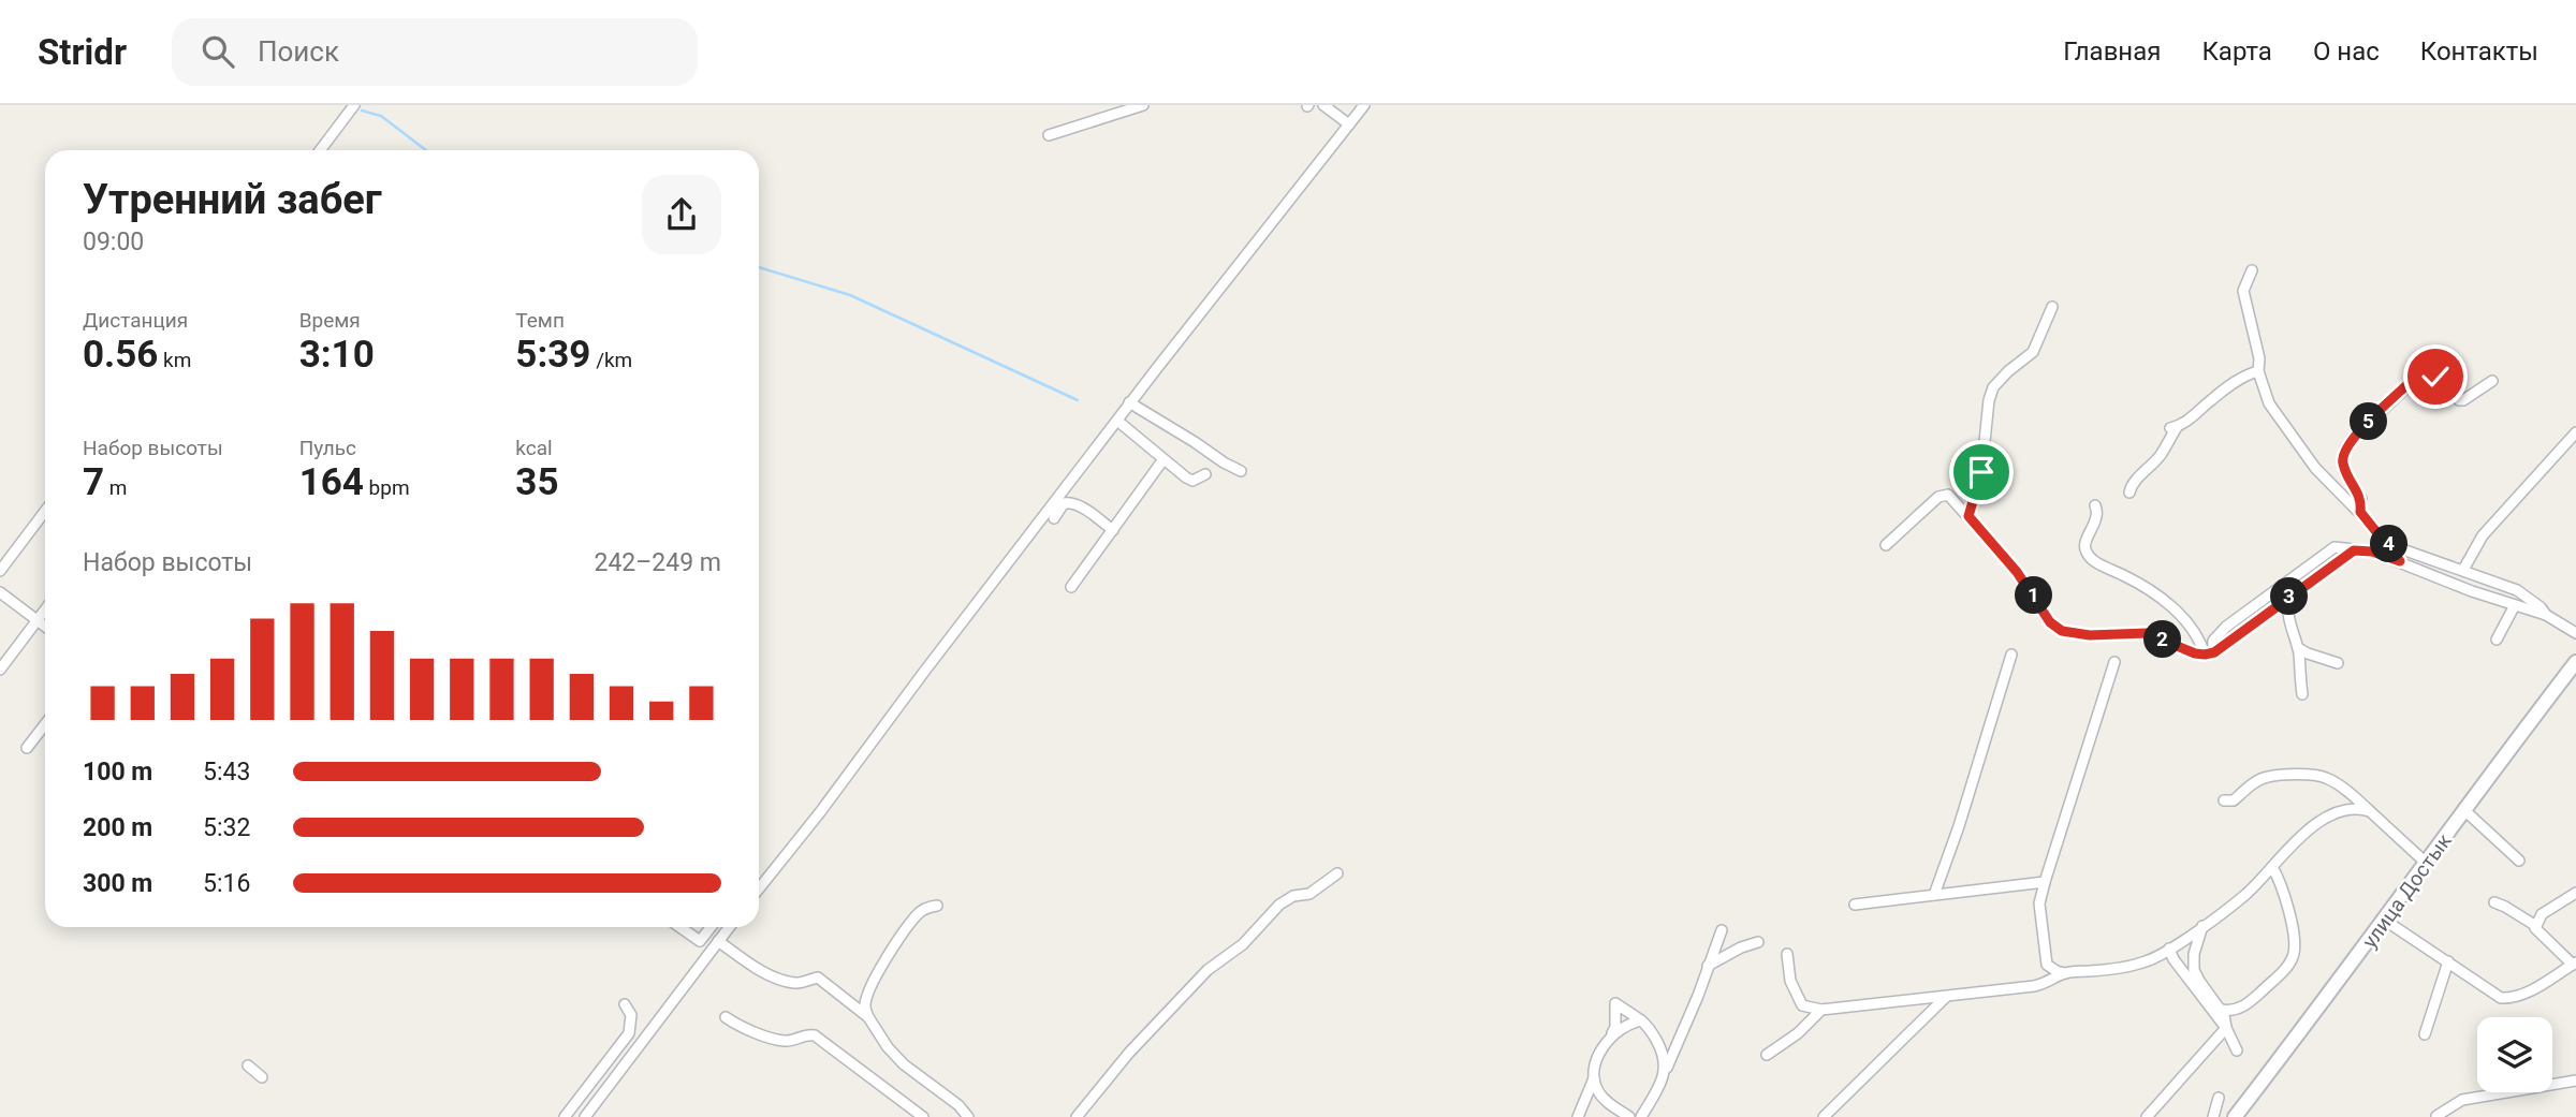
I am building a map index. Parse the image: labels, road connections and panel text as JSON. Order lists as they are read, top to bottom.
{
  "streets": {
    "main road": ["улица Достык"]
  },
  "page": {
    "header": "Stridr",
    "search": "Поиск",
    "nav": [
      "Главная",
      "Карта",
      "О нас",
      "Контакты"
    ],
    "heading": ["Утренний забег", "09:00"],
    "stats": [
      ["Дистанция", "0.56 km"],
      ["Время", "3:10"],
      ["Темп", "5:39 /km"],
      ["Набор высоты", "7 m"],
      ["Пульс", "164 bpm"],
      ["kcal", "35"]
    ],
    "pins": [
      "5",
      "4",
      "1",
      "3",
      "2"
    ],
    "chart": ["Набор высоты", "242–249 m"],
    "list": [
      {
        "name": "100 m",
        "note": "5:43"
      },
      {
        "name": "200 m",
        "note": "5:32"
      },
      {
        "name": "300 m",
        "note": "5:16"
      }
    ]
  }
}
